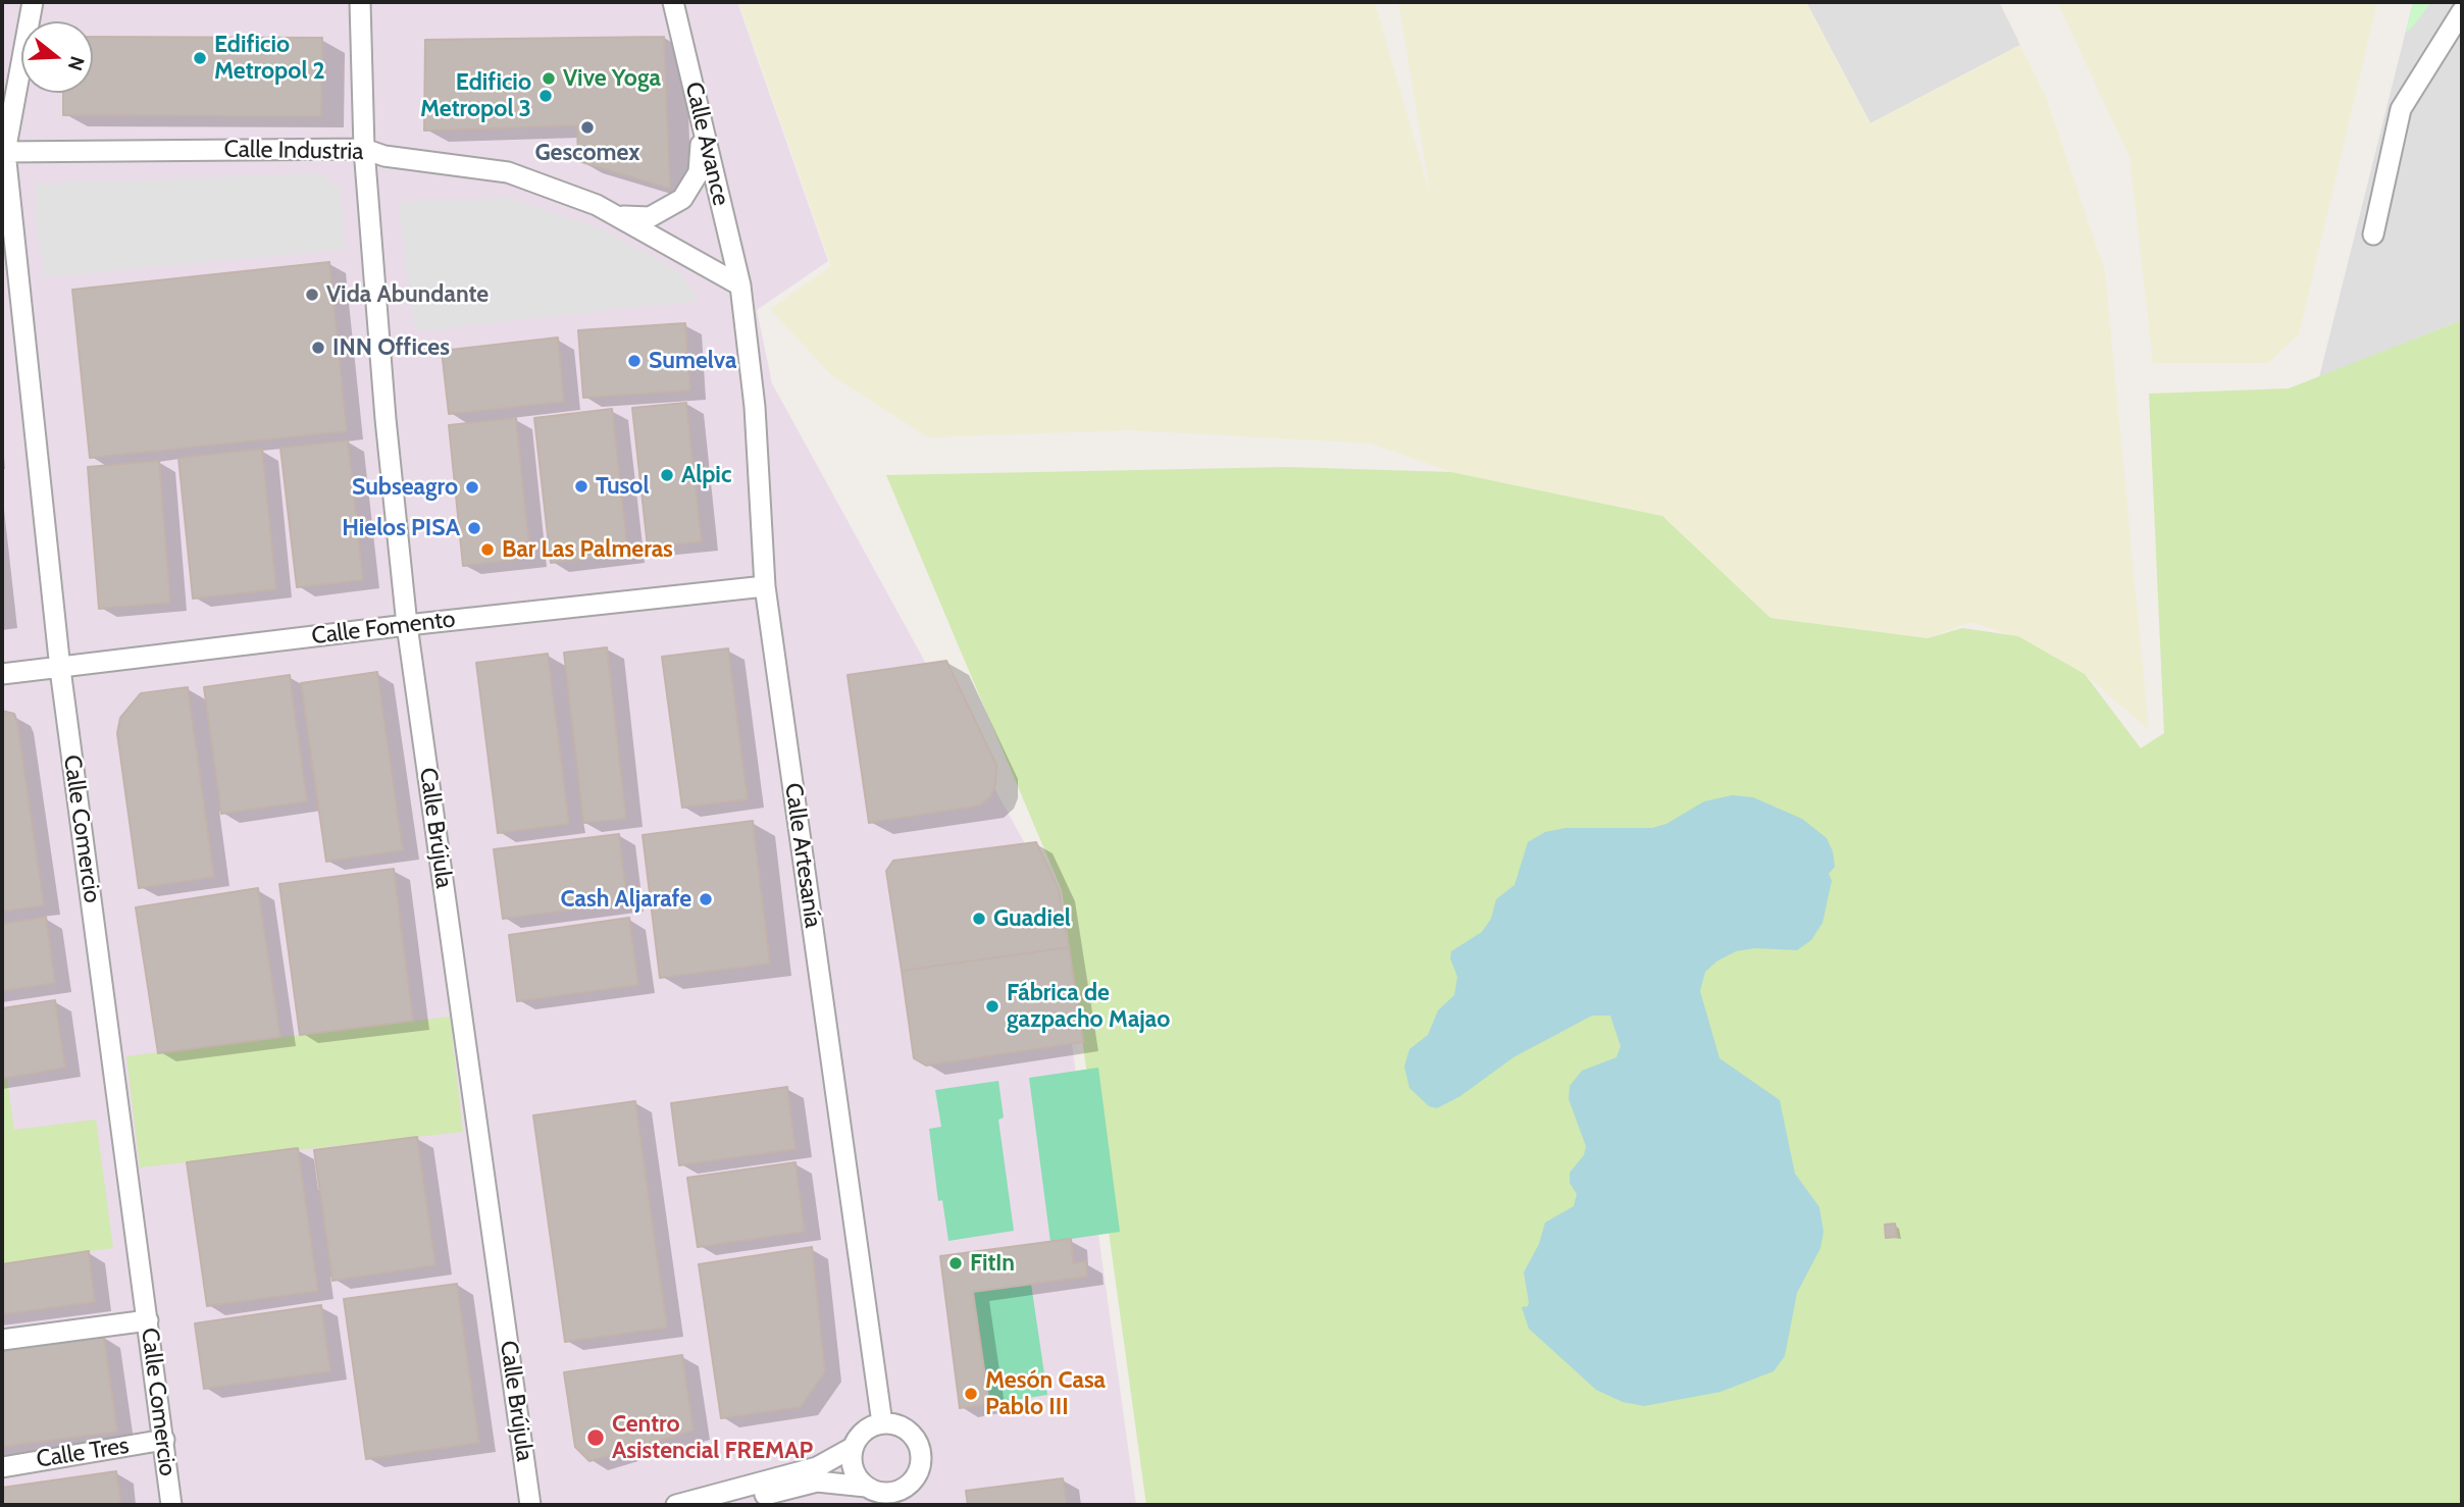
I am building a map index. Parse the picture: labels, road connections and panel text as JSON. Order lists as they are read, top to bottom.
{
  "streets": {
    "street": [
      "Calle Avance",
      "Calle Industria",
      "Calle Fomento",
      "Calle Brújula",
      "Calle Comercio",
      "Calle Artesanía",
      "Calle Tres"
    ]
  },
  "crossings": [
    ["Calle Avance", "Calle Industria"],
    ["Calle Avance", "Calle Artesanía"],
    ["Calle Industria", "Calle Brújula"],
    ["Calle Industria", "Calle Comercio"],
    ["Calle Industria", "Calle Artesanía"],
    ["Calle Fomento", "Calle Brújula"],
    ["Calle Fomento", "Calle Comercio"],
    ["Calle Fomento", "Calle Artesanía"],
    ["Calle Comercio", "Calle Tres"]
  ],
  "places": [
    "Edificio Metropol 2",
    "Vive Yoga",
    "Edificio Metropol 3",
    "Gescomex",
    "Vida Abundante",
    "INN Offices",
    "Sumelva",
    "Alpic",
    "Tusol",
    "Subseagro",
    "Hielos PISA",
    "Bar Las Palmeras",
    "Cash Aljarafe",
    "Guadiel",
    "Fábrica de gazpacho Majao",
    "FitIn",
    "Mesón Casa Pablo III",
    "Centro Asistencial FREMAP"
  ],
  "north": "right"
}
